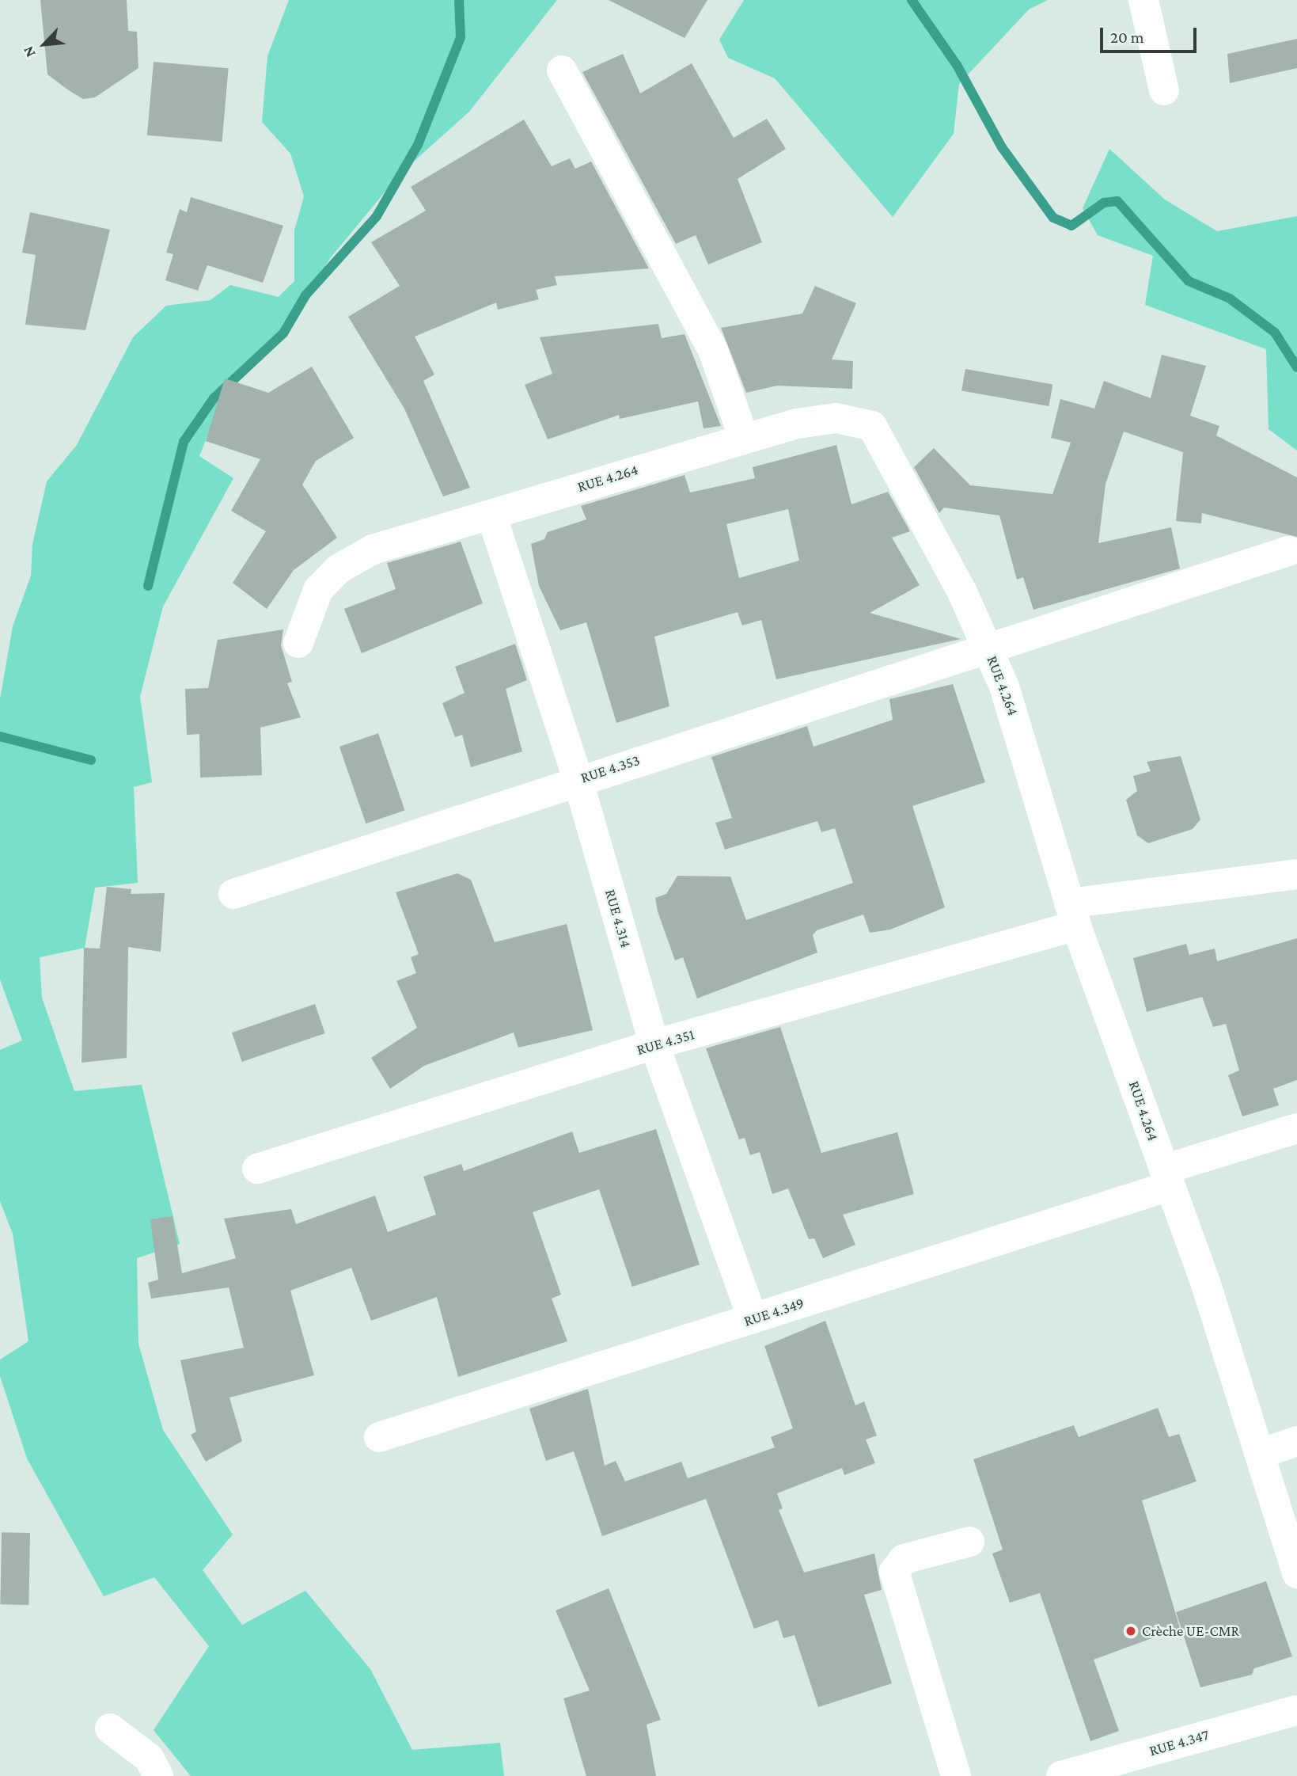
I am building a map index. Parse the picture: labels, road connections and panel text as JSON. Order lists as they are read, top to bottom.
{
  "streets": {
    "street": [
      "RUE 4.264",
      "RUE 4.353",
      "RUE 4.314",
      "RUE 4.351",
      "RUE 4.349",
      "RUE 4.347"
    ]
  },
  "crossings": [
    ["RUE 4.264", "RUE 4.353"],
    ["RUE 4.264", "RUE 4.314"],
    ["RUE 4.264", "RUE 4.351"],
    ["RUE 4.264", "RUE 4.349"],
    ["RUE 4.353", "RUE 4.314"],
    ["RUE 4.314", "RUE 4.351"],
    ["RUE 4.314", "RUE 4.349"]
  ],
  "places": ["Crèche UE-CMR"],
  "scale_bar": "20 m",
  "north": "bottom left"
}
